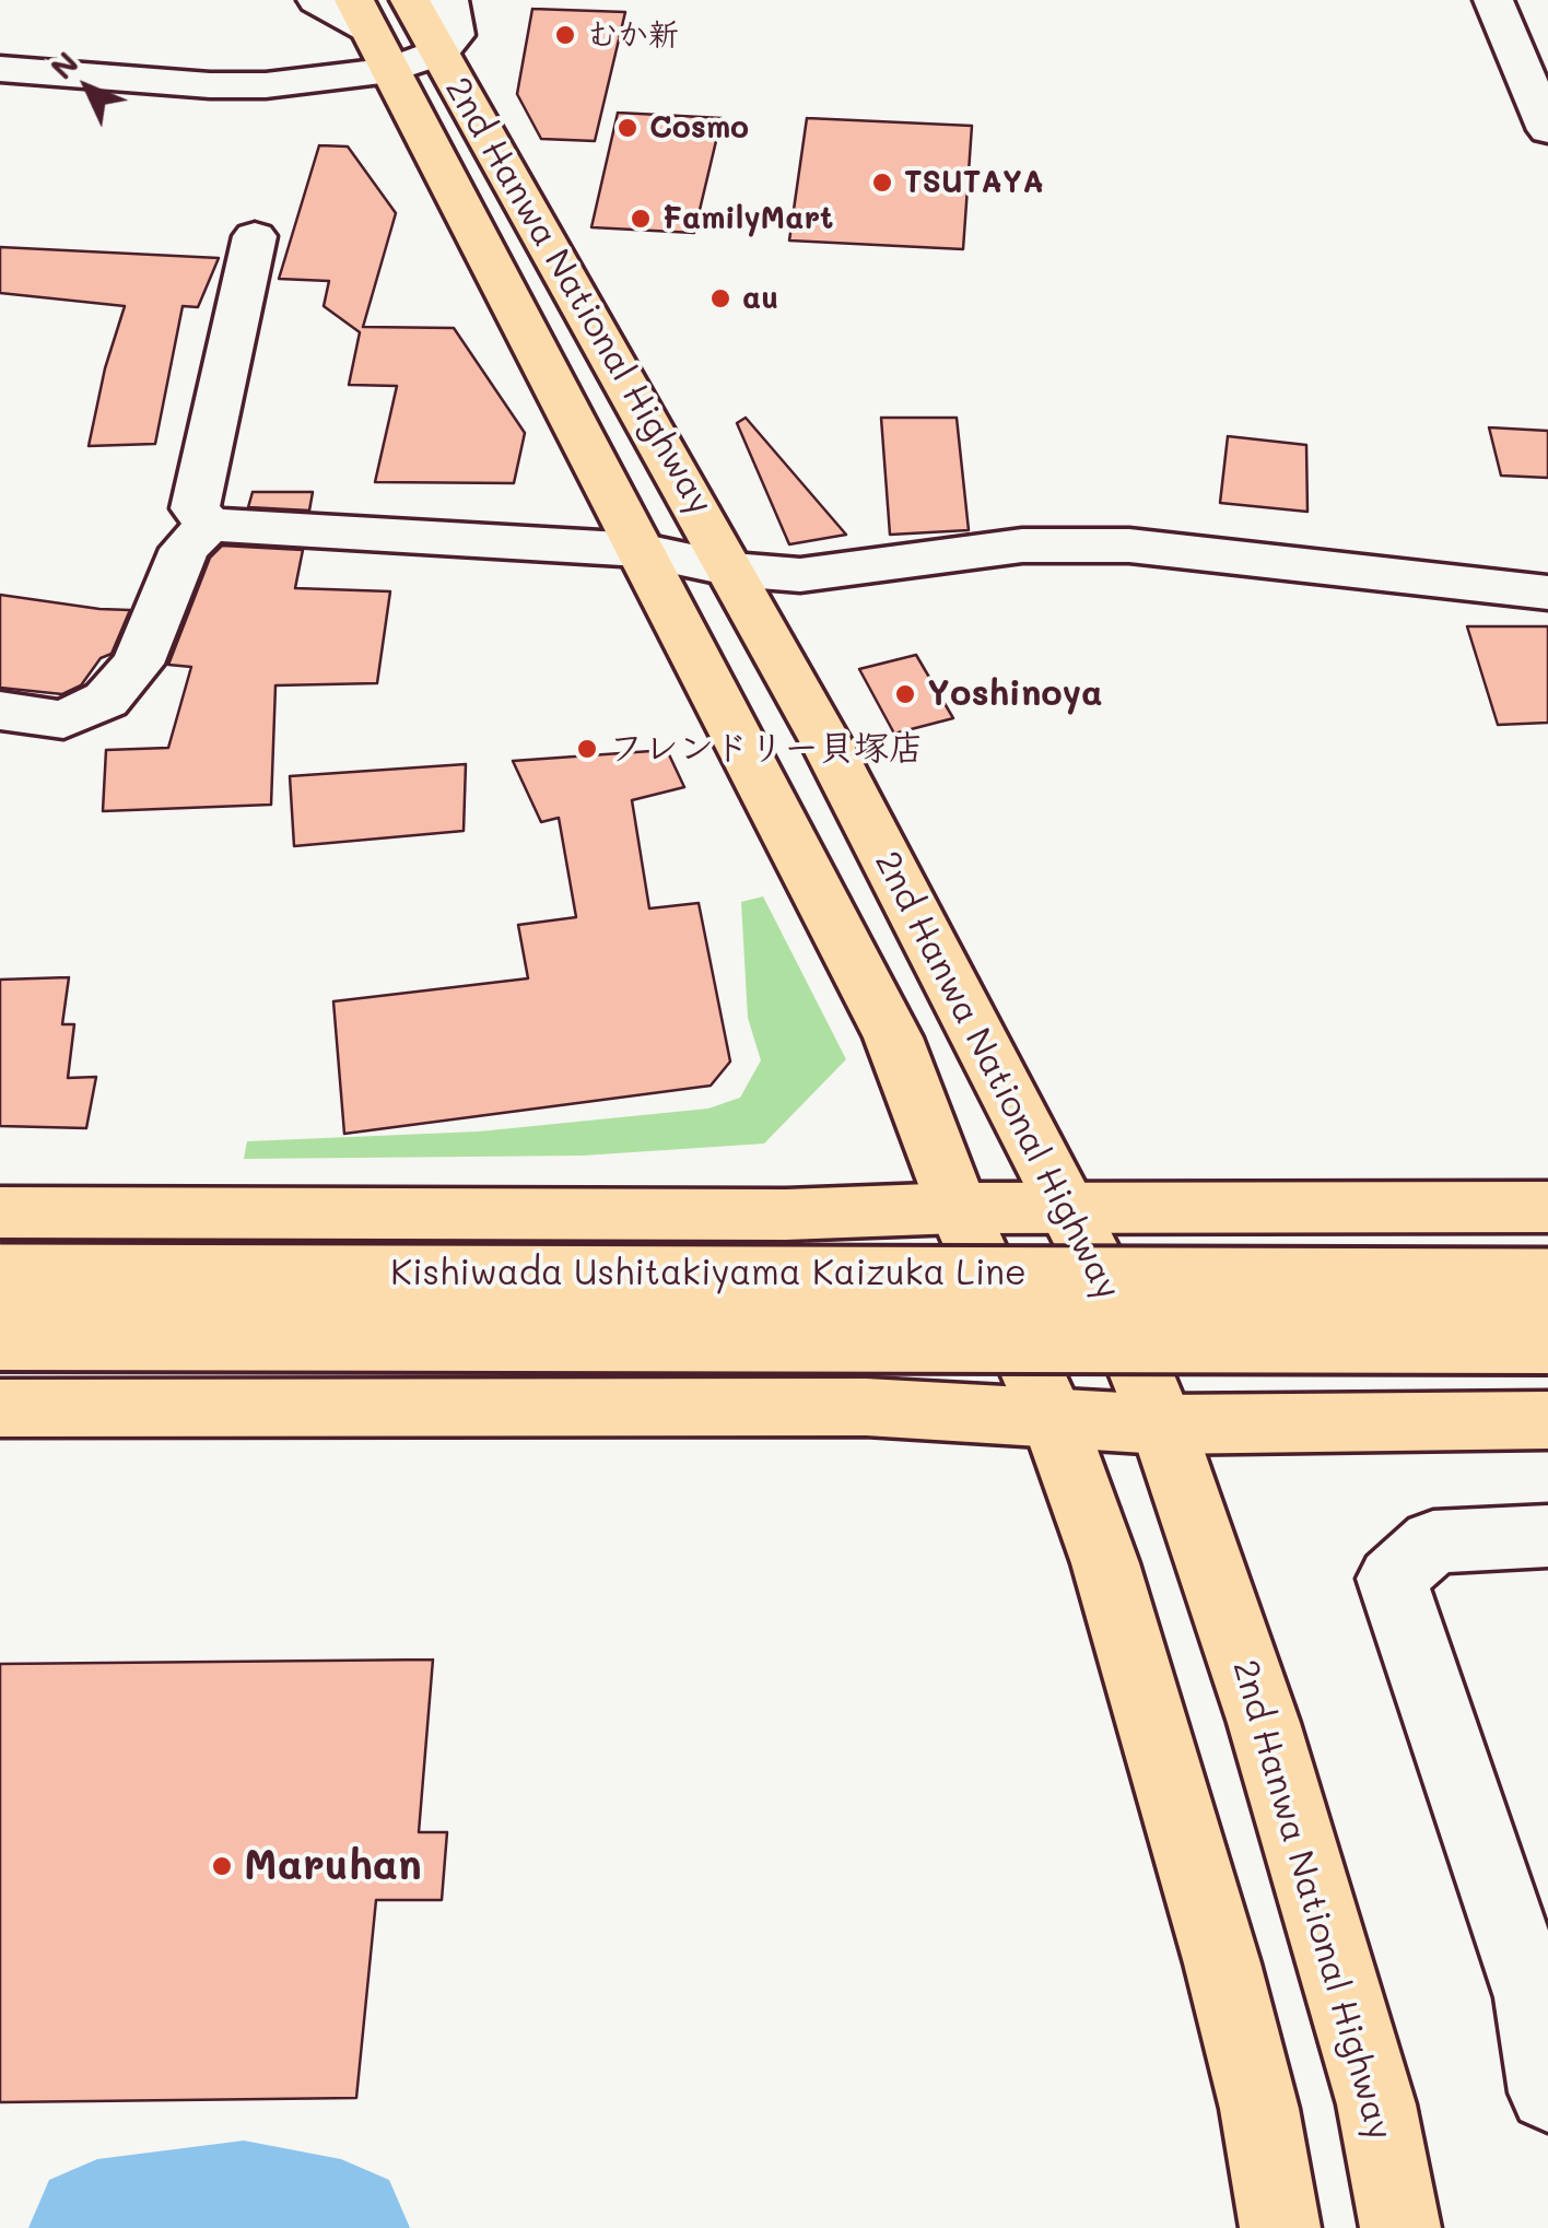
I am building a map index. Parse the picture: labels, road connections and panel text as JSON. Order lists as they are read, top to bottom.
{
  "streets": {
    "main road": ["2nd Hanwa National Highway", "Kishiwada Ushitakiyama Kaizuka Line"]
  },
  "places": [
    "むか新",
    "Cosmo",
    "TSUTAYA",
    "FamilyMart",
    "au",
    "Yoshinoya",
    "フレンドリー貝塚店",
    "Maruhan"
  ],
  "north": "top left"
}
